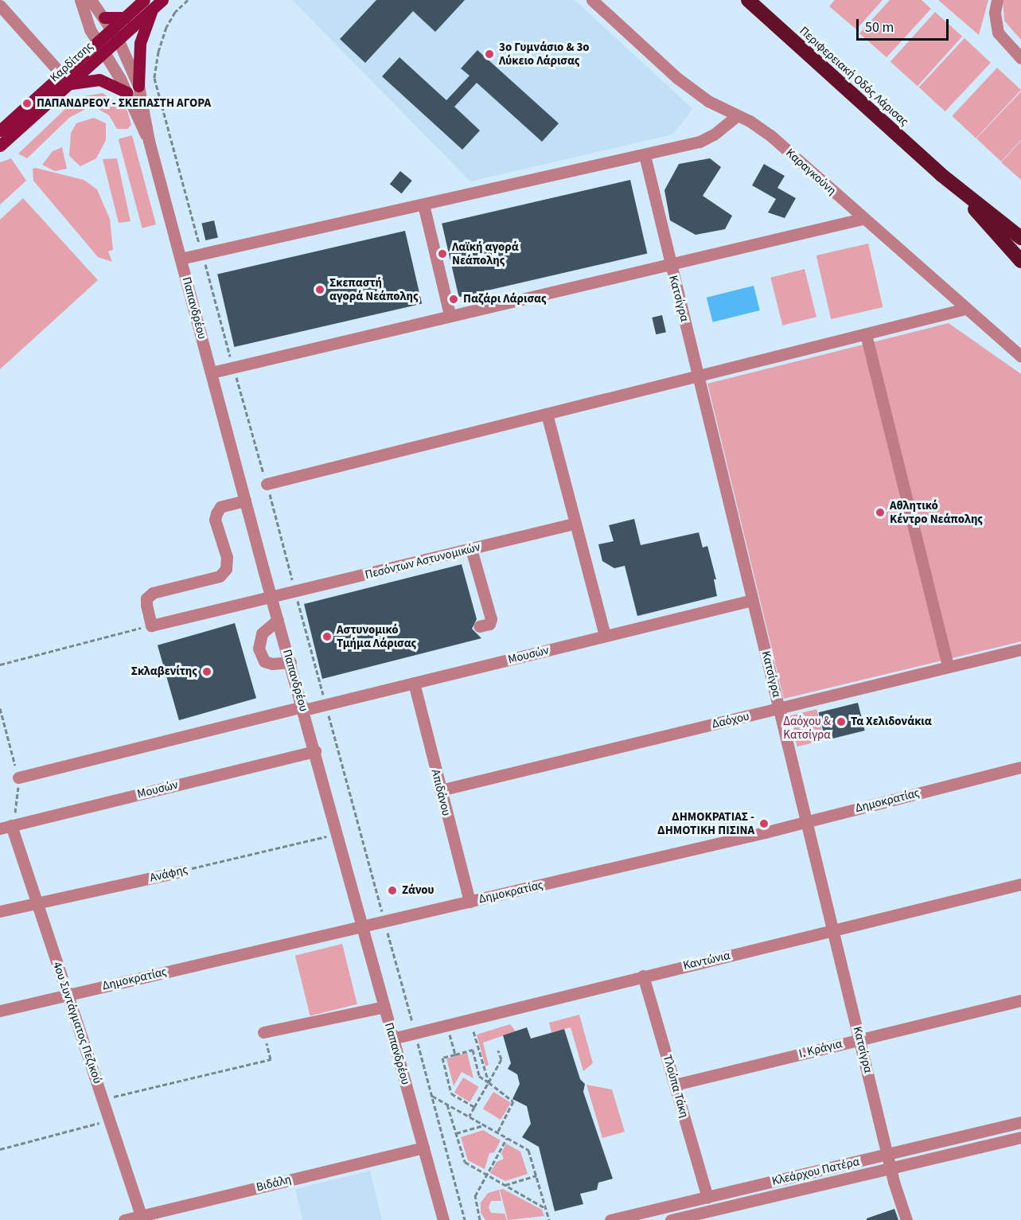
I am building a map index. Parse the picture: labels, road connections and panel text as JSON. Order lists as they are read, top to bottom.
{
  "streets": {
    "highway": ["Περιφερειακή Οδός Λάρισας"],
    "main road": ["Καρδίτσης"],
    "street": [
      "Καραγκούνη",
      "Κατσίγρα",
      "Παπανδρέου",
      "Πεσόντων Αστυνομικών",
      "Μουσών",
      "Δαόχου",
      "Απιδάνου",
      "Δημοκρατίας",
      "Ανάφης",
      "Καντώνια",
      "4ου Συντάγματος Πεζικού",
      "Ι. Κράγια",
      "Τλούπα Τάκη",
      "Κλεάρχου Πατέρα",
      "Βιδάλη"
    ]
  },
  "crossings": [
    ["Κατσίγρα", "Μουσών"],
    ["Κατσίγρα", "Δαόχου"],
    ["Κατσίγρα", "Δημοκρατίας"],
    ["Κατσίγρα", "Καντώνια"],
    ["Κατσίγρα", "Ι. Κράγια"],
    ["Κατσίγρα", "Κλεάρχου Πατέρα"],
    ["Παπανδρέου", "Πεσόντων Αστυνομικών"],
    ["Παπανδρέου", "Μουσών"],
    ["Παπανδρέου", "Δημοκρατίας"],
    ["Παπανδρέου", "Ανάφης"],
    ["Παπανδρέου", "Καντώνια"],
    ["Παπανδρέου", "Βιδάλη"],
    ["Μουσών", "Απιδάνου"],
    ["Μουσών", "4ου Συντάγματος Πεζικού"],
    ["Δαόχου", "Απιδάνου"],
    ["Απιδάνου", "Δημοκρατίας"],
    ["Δημοκρατίας", "4ου Συντάγματος Πεζικού"],
    ["Ανάφης", "4ου Συντάγματος Πεζικού"],
    ["Καντώνια", "Τλούπα Τάκη"],
    ["4ου Συντάγματος Πεζικού", "Βιδάλη"],
    ["Ι. Κράγια", "Τλούπα Τάκη"],
    ["Τλούπα Τάκη", "Κλεάρχου Πατέρα"]
  ],
  "parks": ["Δαόχου & Κατσίγρα"],
  "places": [
    "3ο Γυμνάσιο & 3ο Λύκειο Λάρισας",
    "ΠΑΠΑΝΔΡΕΟΥ - ΣΚΕΠΑΣΤΗ ΑΓΟΡΑ",
    "Λαϊκή αγορά Νεάπολης",
    "Σκεπαστή αγορά Νεάπολης",
    "Παζάρι Λάρισας",
    "Αθλητικό Κέντρο Νεάπολης",
    "Αστυνομικό Τμήμα Λάρισας",
    "Σκλαβενίτης",
    "Τα Χελιδονάκια",
    "ΔΗΜΟΚΡΑΤΙΑΣ - ΔΗΜΟΤΙΚΗ ΠΙΣΙΝΑ",
    "Ζάνου"
  ],
  "scale_bar": "50 m"
}
